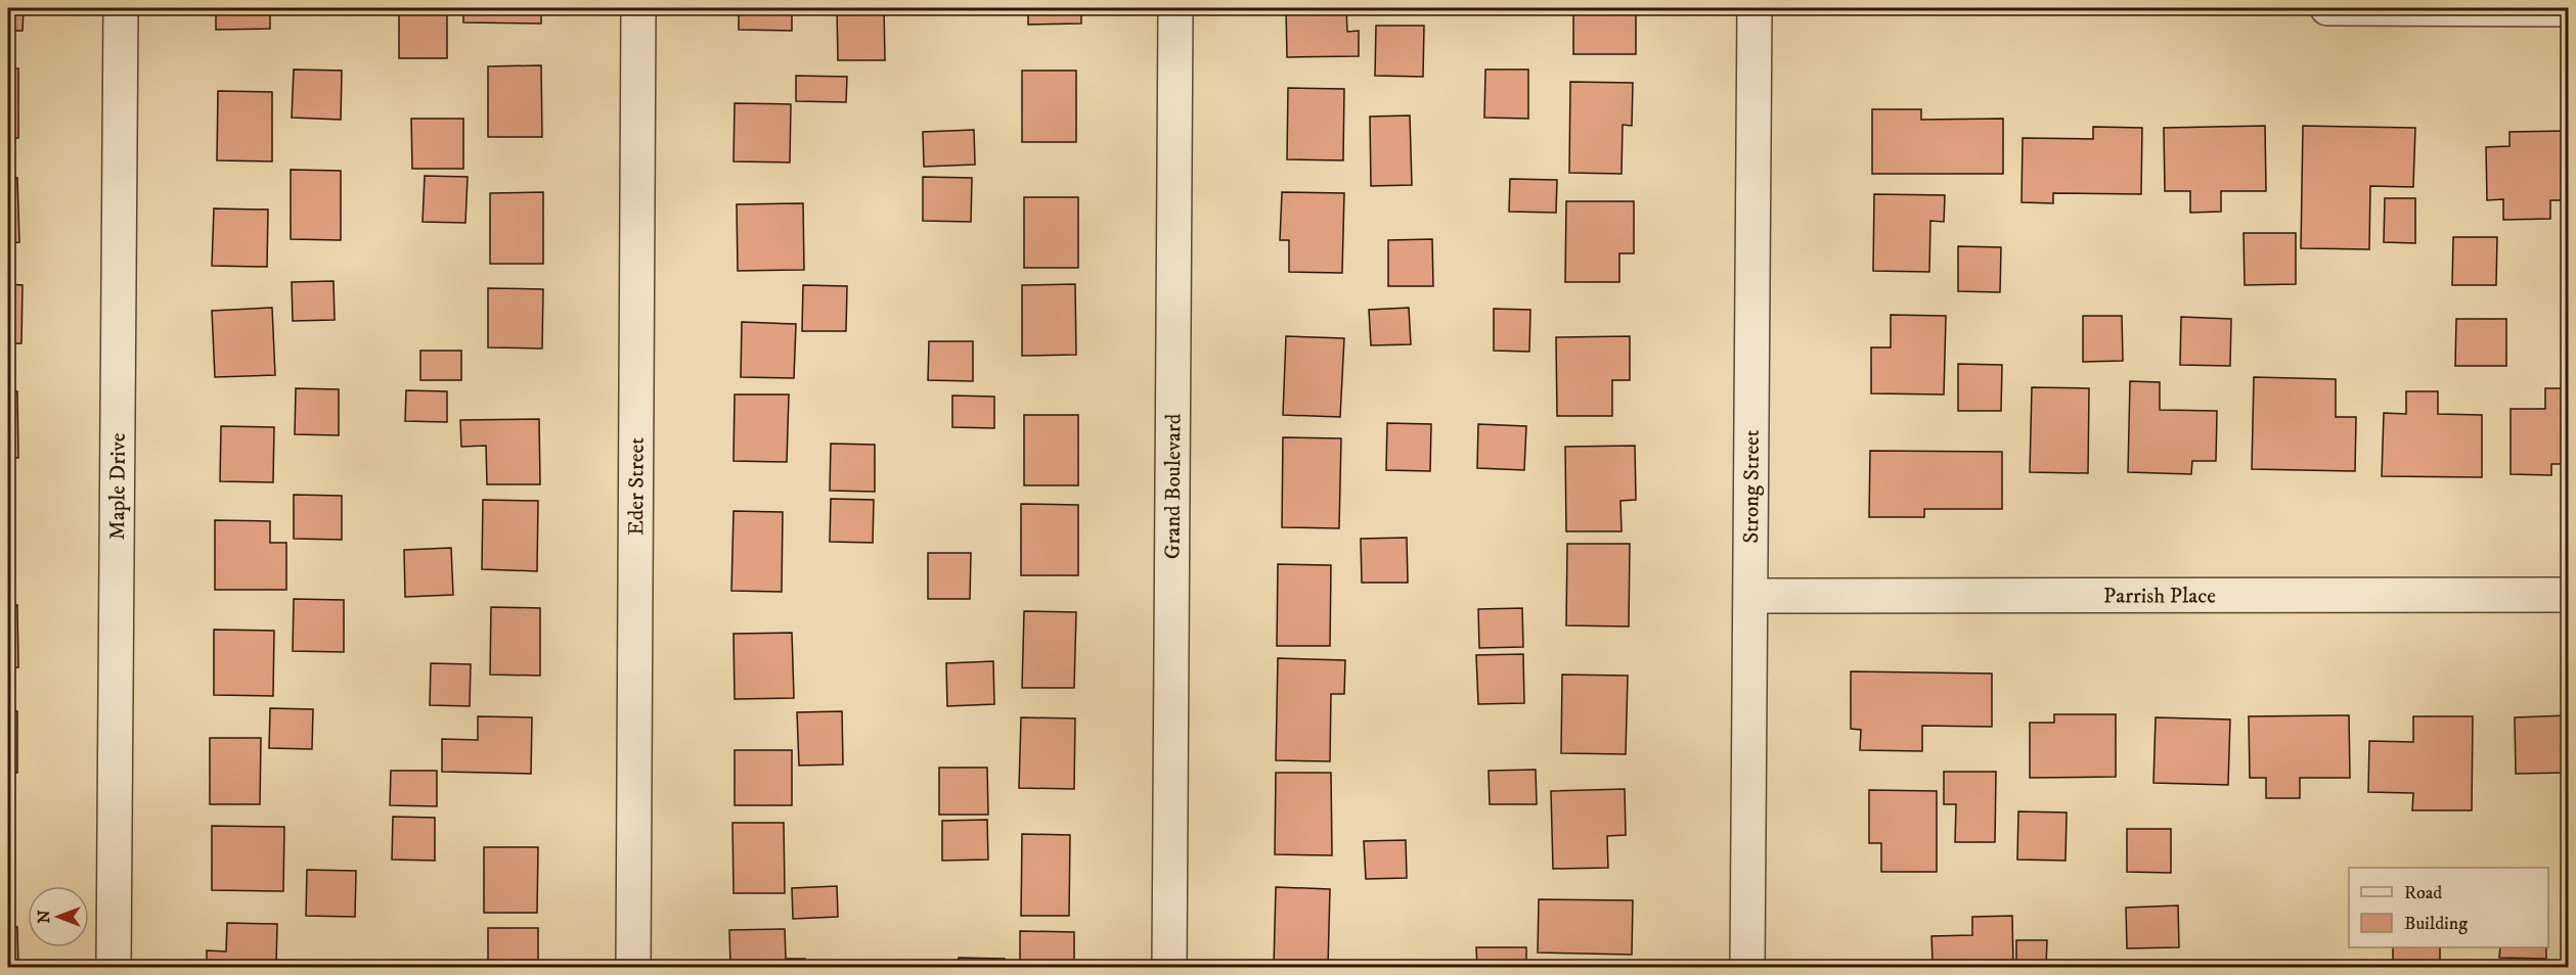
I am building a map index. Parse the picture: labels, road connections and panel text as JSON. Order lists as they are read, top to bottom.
{
  "streets": {
    "street": [
      "Maple Drive",
      "Eder Street",
      "Grand Boulevard",
      "Strong Street",
      "Parrish Place"
    ]
  },
  "crossings": [
    ["Strong Street", "Parrish Place"]
  ],
  "legend": ["Road", "Building"],
  "north": "left"
}
